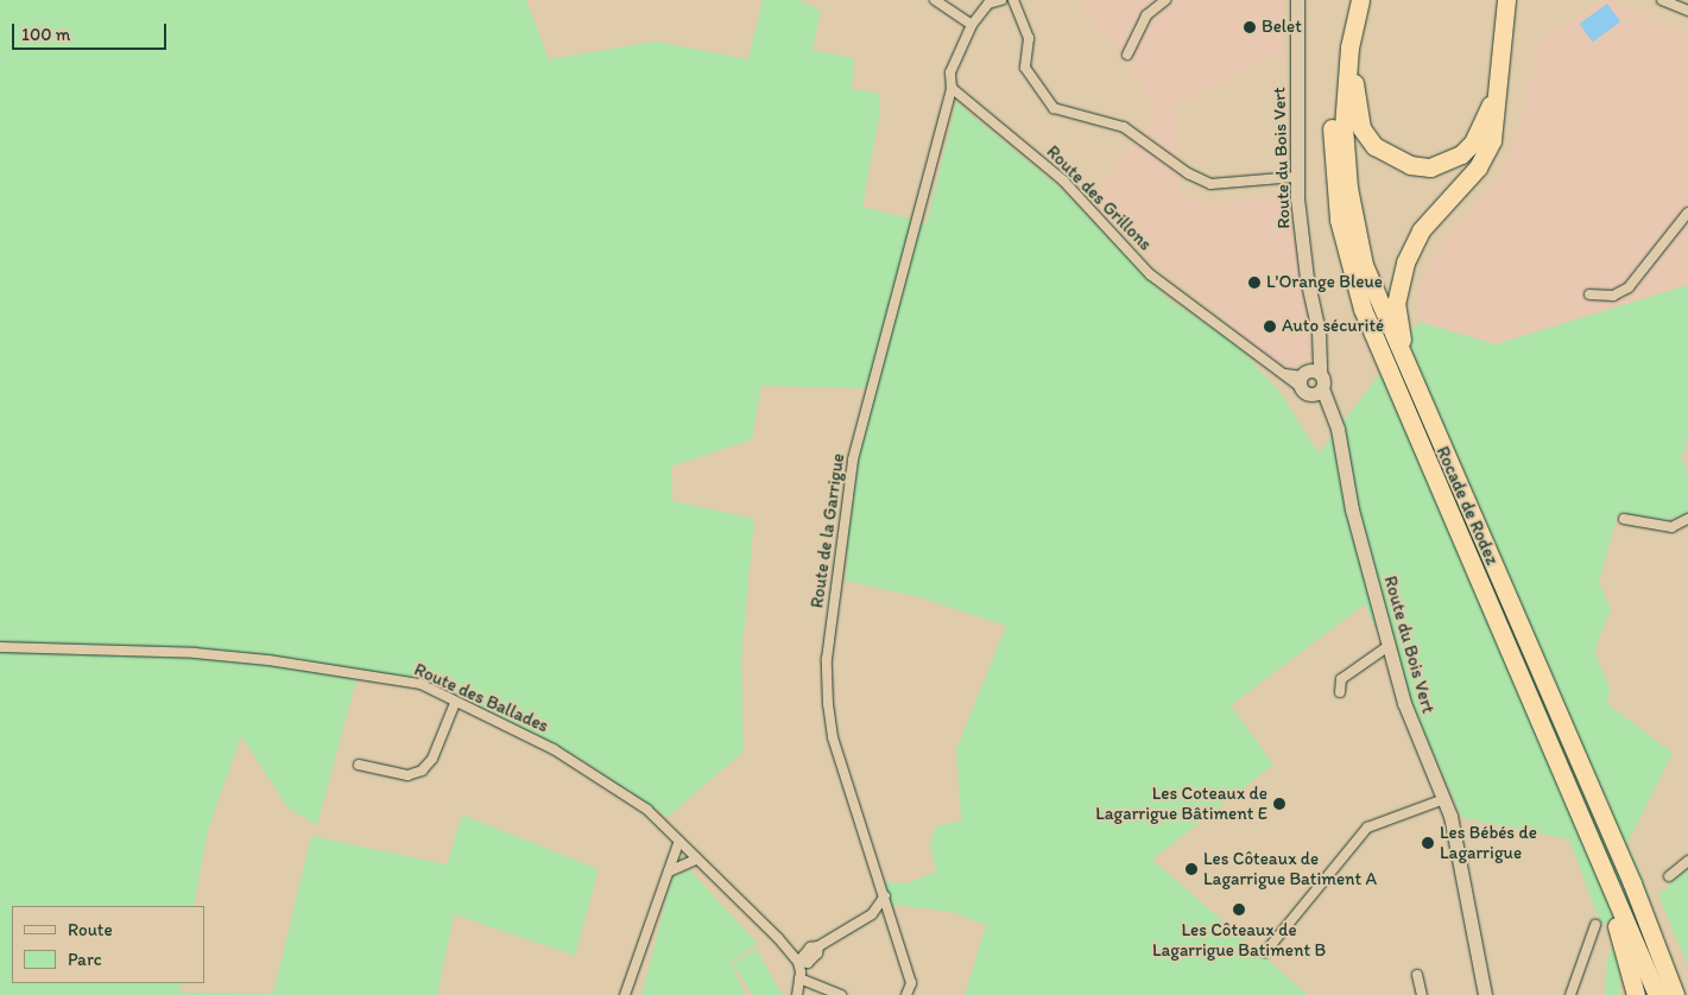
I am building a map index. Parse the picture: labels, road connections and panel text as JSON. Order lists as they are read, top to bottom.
{
  "streets": {
    "highway": ["Rocade de Rodez"],
    "street": [
      "Route du Bois Vert",
      "Route des Grillons",
      "Route de la Garrigue",
      "Route des Ballades"
    ]
  },
  "crossings": [
    ["Route du Bois Vert", "Route des Grillons"],
    ["Route des Grillons", "Route de la Garrigue"]
  ],
  "places": [
    "Belet",
    "L'Orange Bleue",
    "Auto sécurité",
    "Les Coteaux de Lagarrigue Bâtiment E",
    "Les Bébés de Lagarrigue",
    "Les Côteaux de Lagarrigue Batiment A",
    "Les Côteaux de Lagarrigue Batiment B"
  ],
  "legend": ["Route", "Parc"],
  "scale_bar": "100 m"
}
